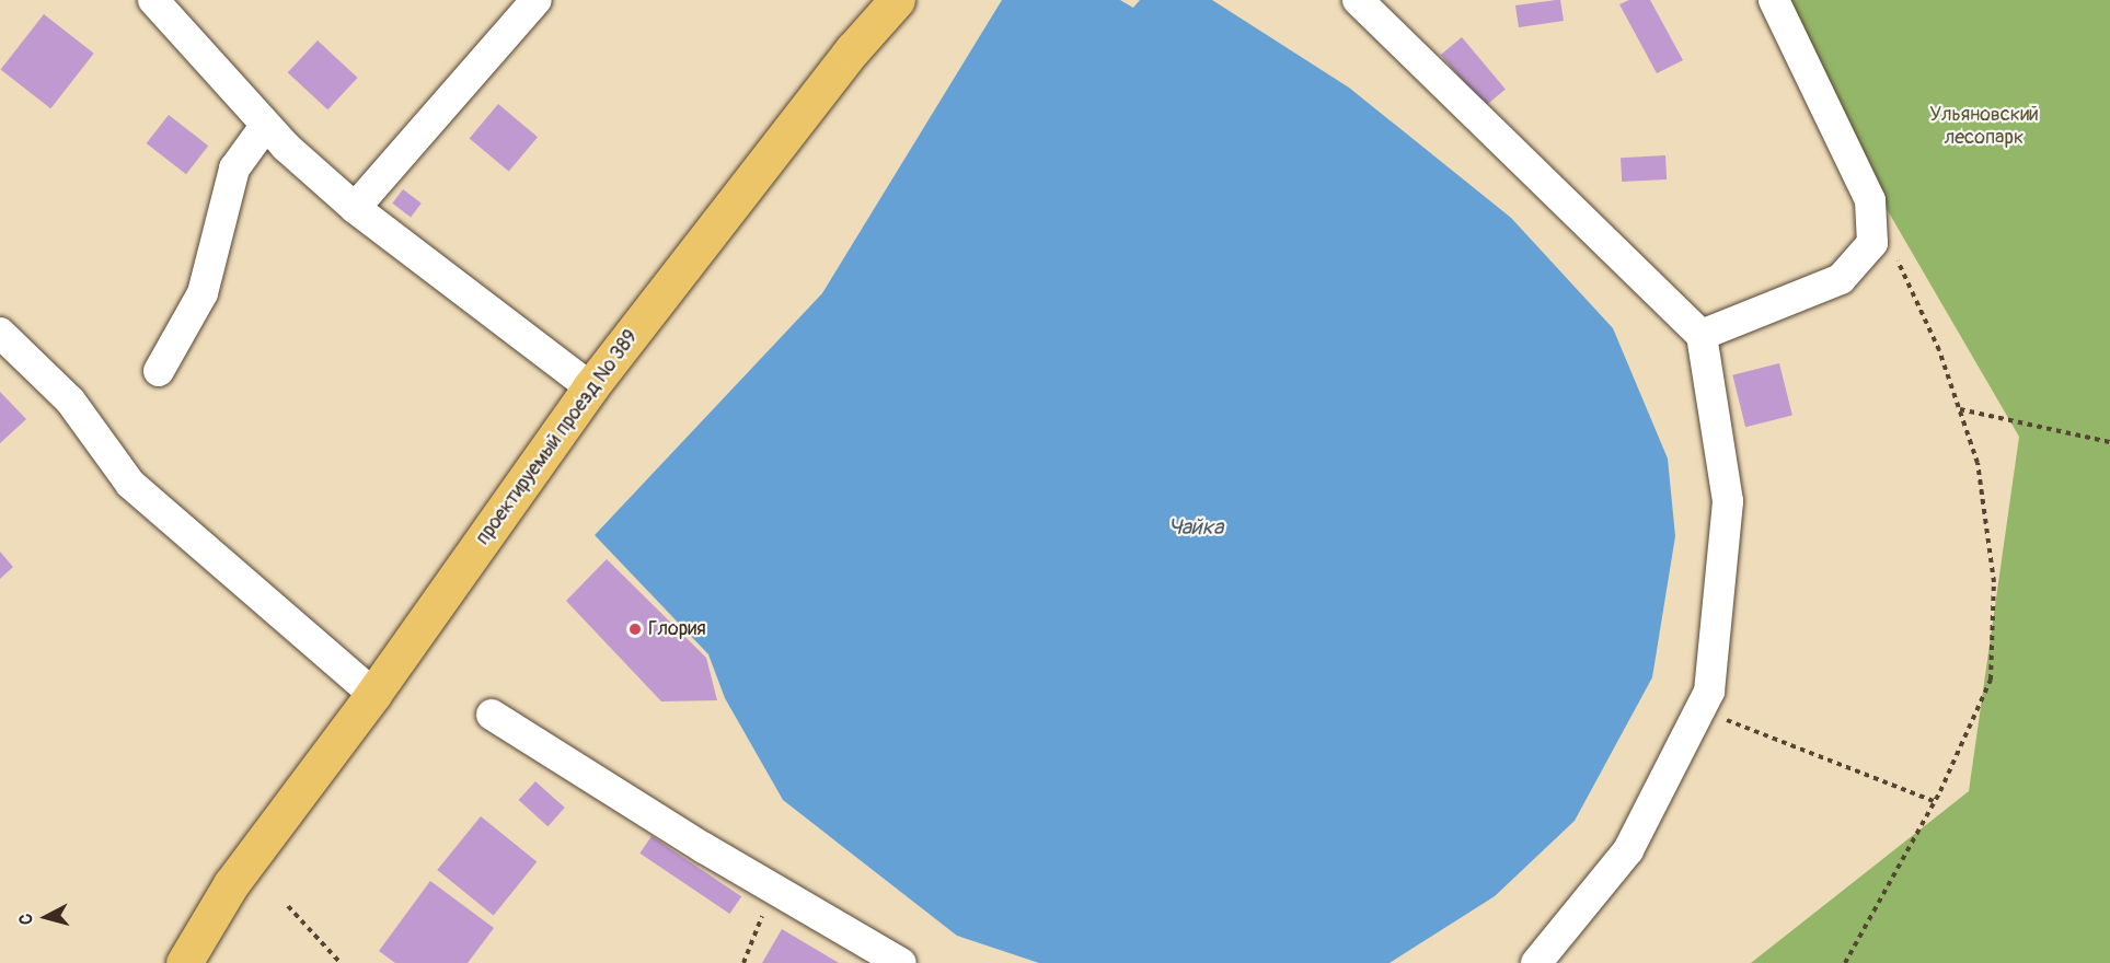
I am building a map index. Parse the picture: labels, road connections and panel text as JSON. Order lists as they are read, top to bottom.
{
  "streets": {
    "main road": ["проектируемый проезд № 389"]
  },
  "water": ["Чайка"],
  "parks": ["Ульяновский лесопарк"],
  "places": ["Глория"],
  "north": "left"
}
